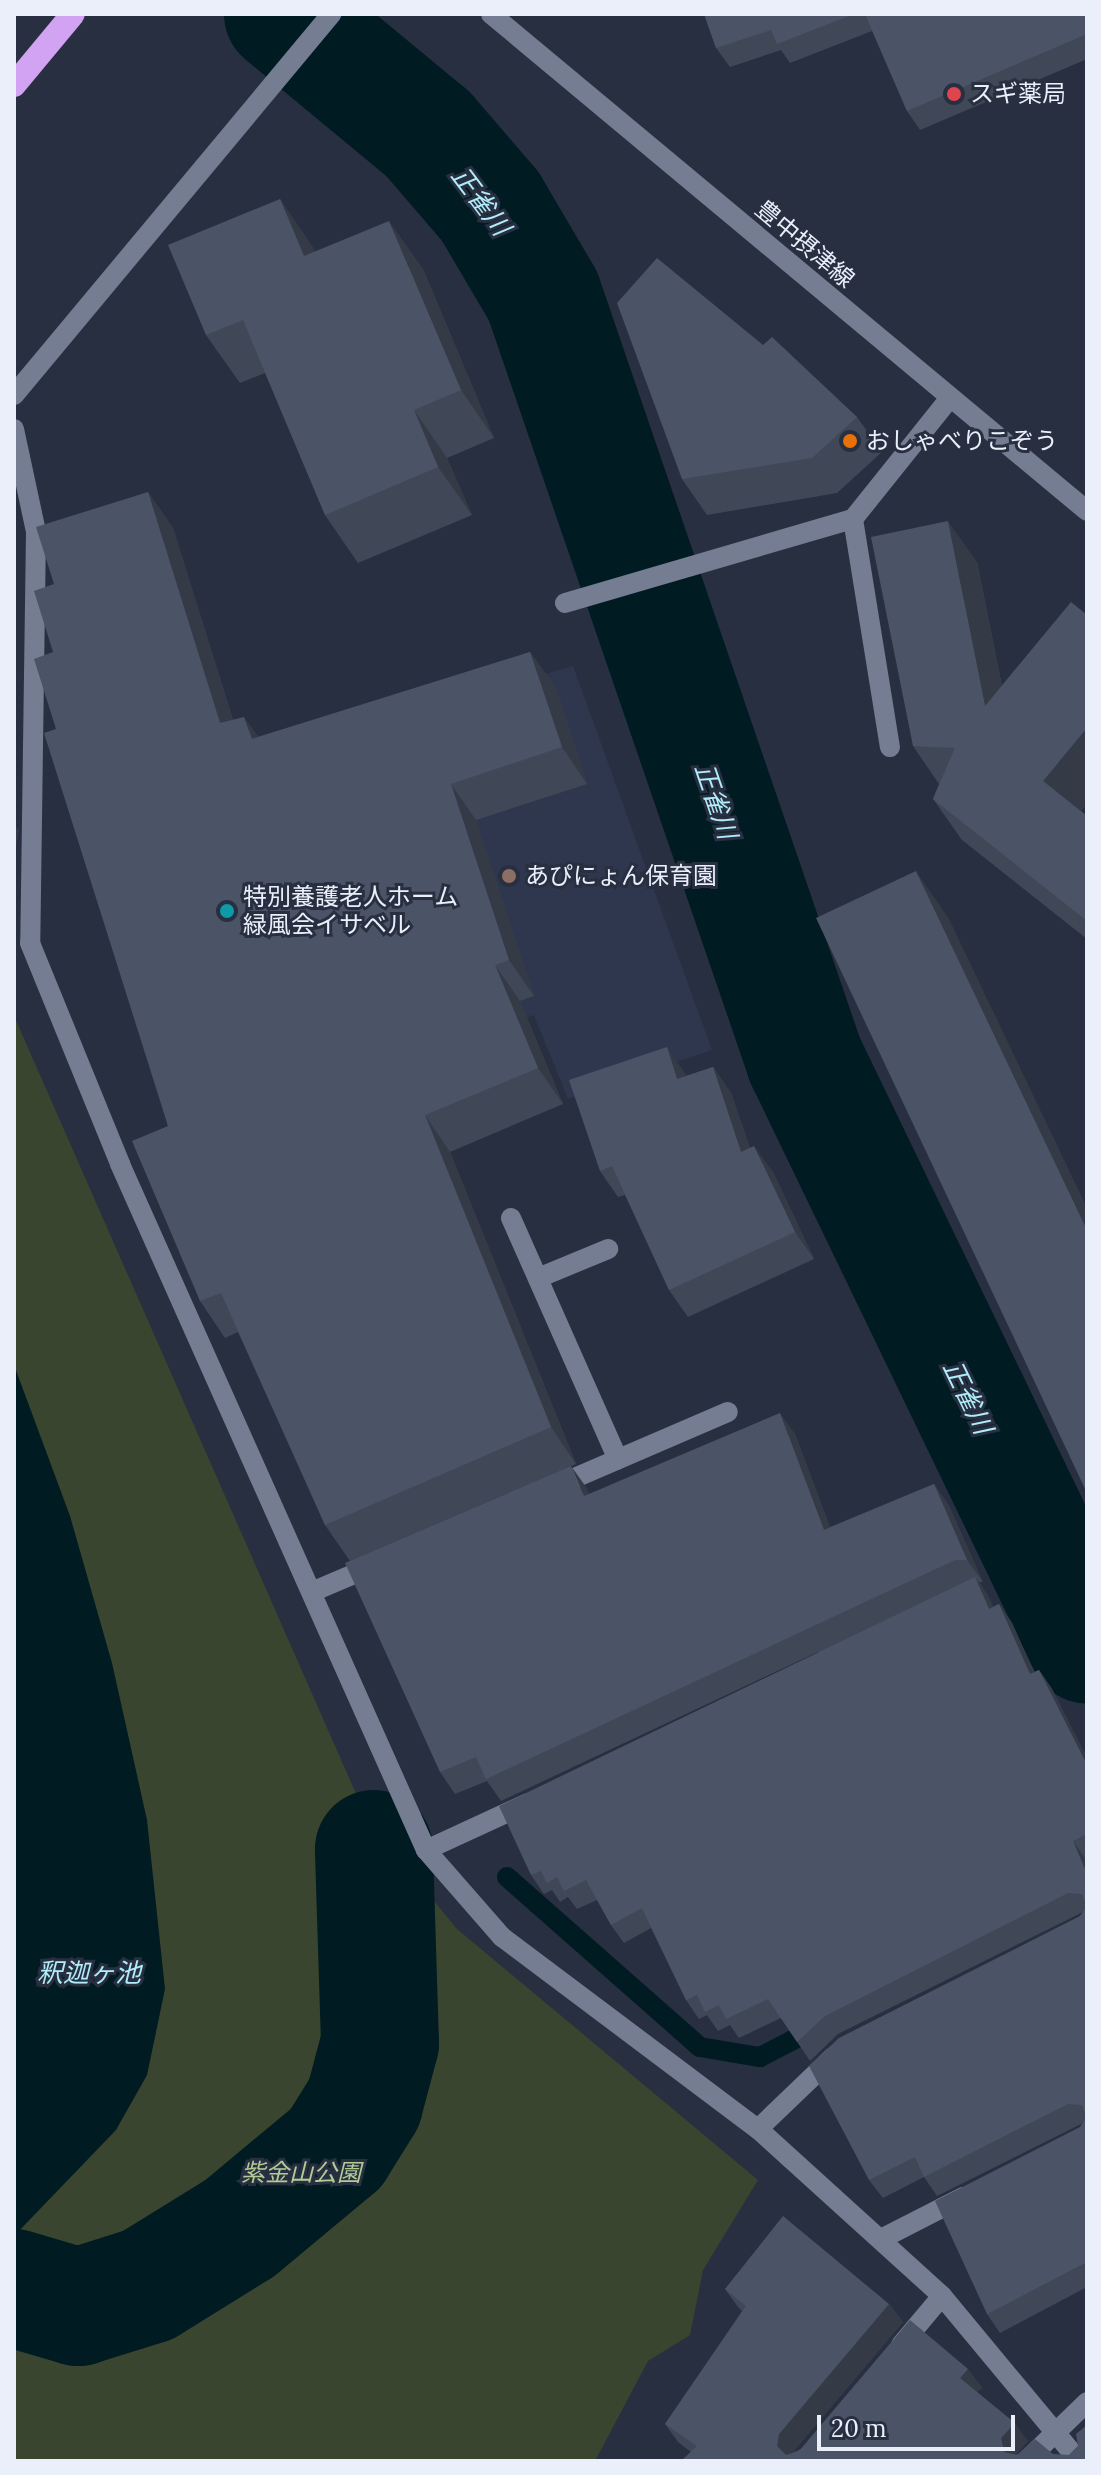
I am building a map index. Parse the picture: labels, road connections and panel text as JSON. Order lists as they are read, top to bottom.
{
  "streets": {
    "street": ["豊中摂津線"]
  },
  "water": ["正雀川", "釈迦ヶ池"],
  "parks": ["紫金山公園"],
  "places": [
    "スギ薬局",
    "おしゃべりこぞう",
    "あぴにょん保育園",
    "特別養護老人ホーム 緑風会イサベル"
  ],
  "scale_bar": "20 m"
}
